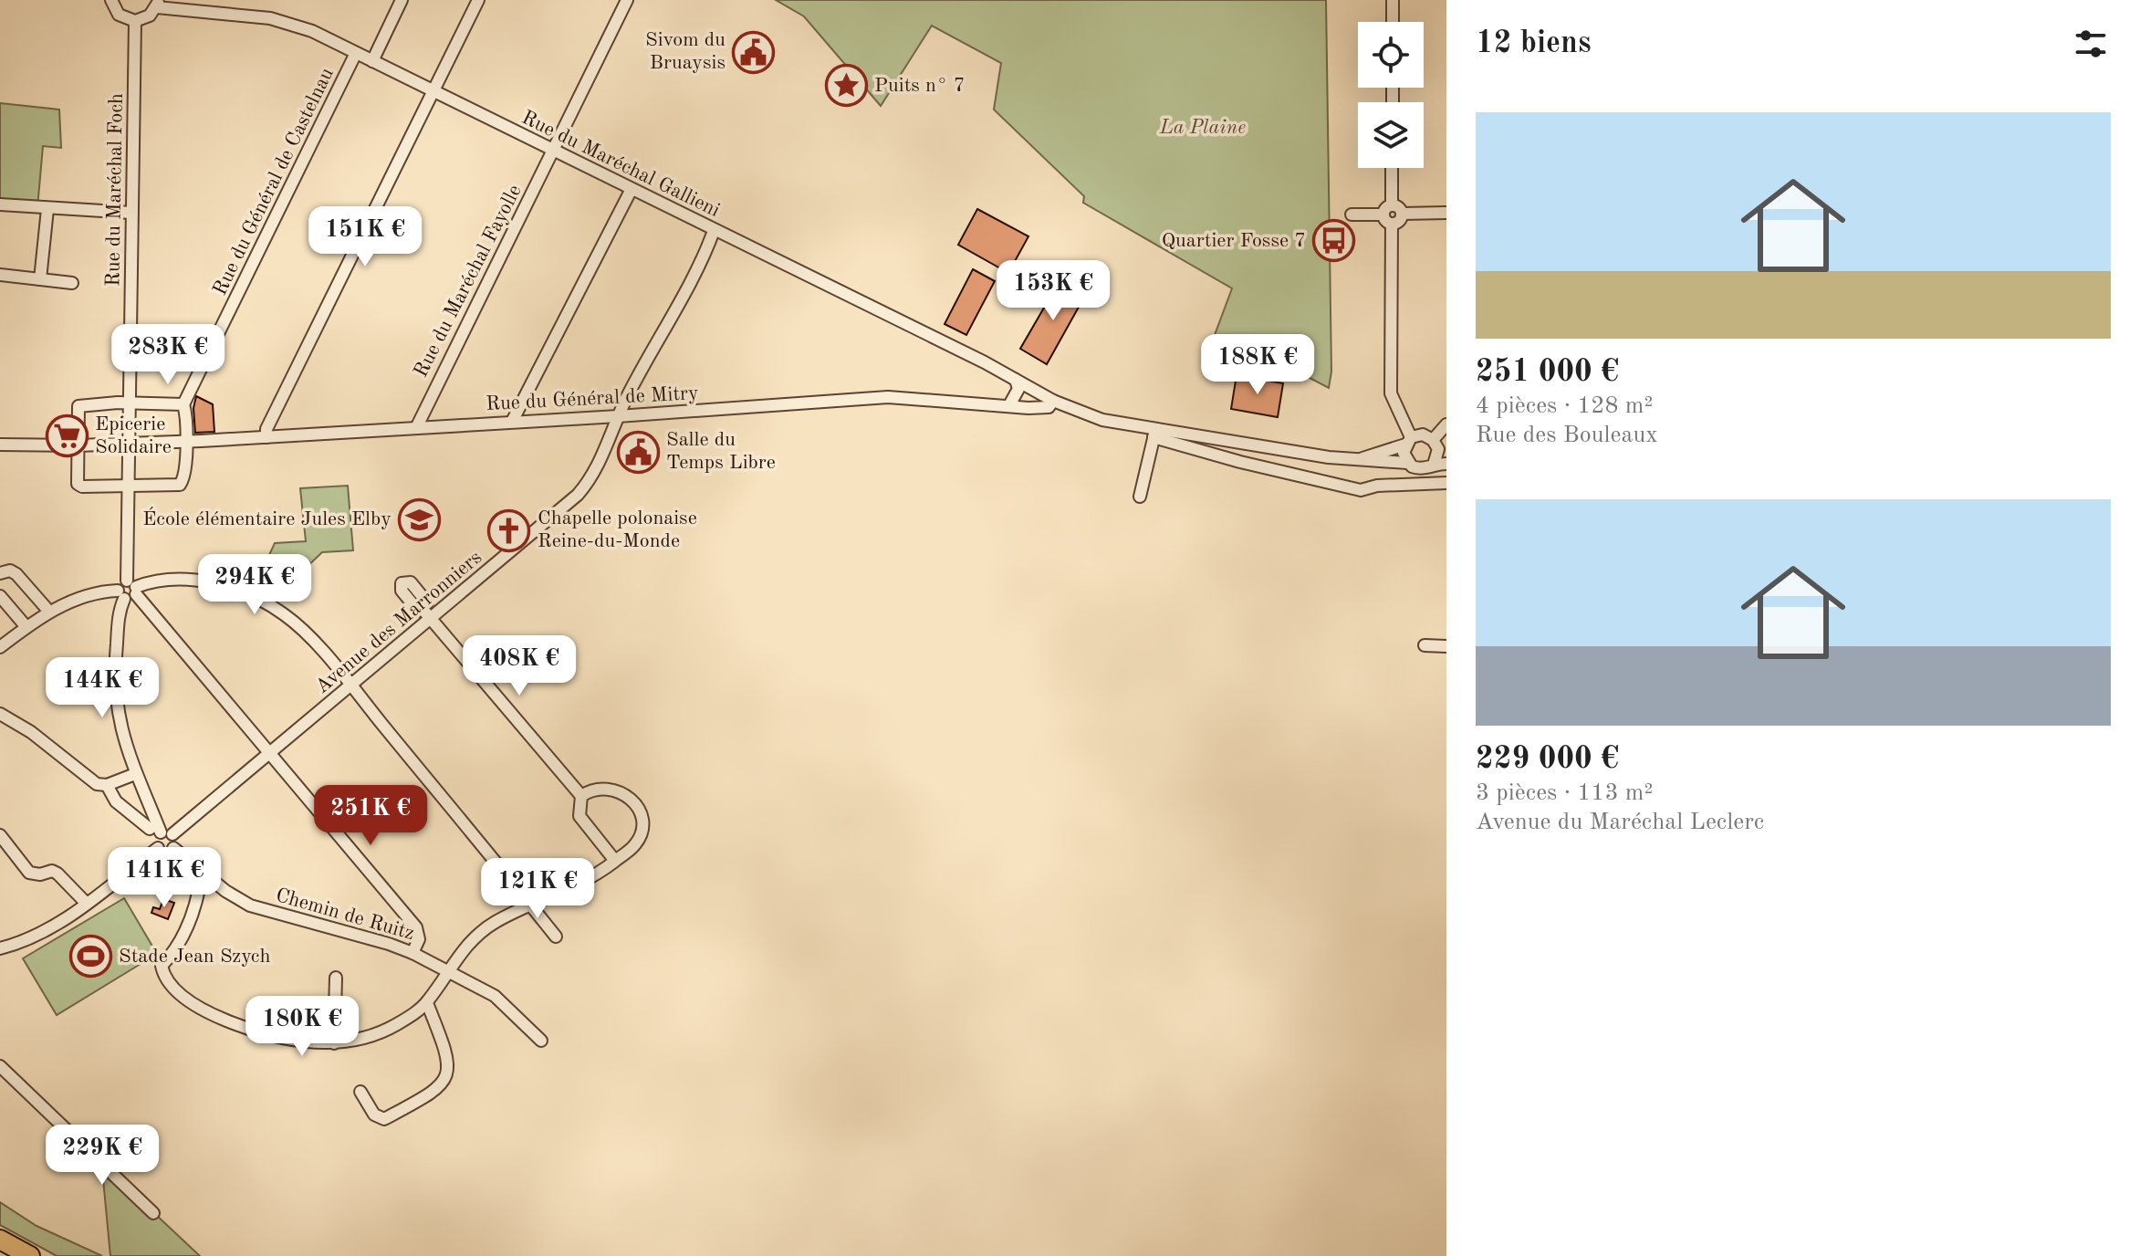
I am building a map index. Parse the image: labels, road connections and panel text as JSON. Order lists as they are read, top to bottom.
{
  "streets": {
    "street": [
      "Rue du Maréchal Gallieni",
      "Rue du Général de Castelnau",
      "Rue du Maréchal Foch",
      "Rue du Maréchal Fayolle",
      "Rue du Général de Mitry",
      "Avenue des Marronniers",
      "Chemin de Ruitz"
    ]
  },
  "crossings": [
    ["Rue du Maréchal Gallieni", "Rue du Général de Castelnau"],
    ["Rue du Maréchal Gallieni", "Rue du Maréchal Fayolle"],
    ["Rue du Maréchal Gallieni", "Rue du Général de Mitry"],
    ["Rue du Maréchal Gallieni", "Avenue des Marronniers"],
    ["Rue du Maréchal Foch", "Rue du Général de Mitry"],
    ["Rue du Maréchal Fayolle", "Rue du Général de Mitry"],
    ["Rue du Général de Mitry", "Avenue des Marronniers"],
    ["Avenue des Marronniers", "Chemin de Ruitz"]
  ],
  "parks": ["La Plaine"],
  "places": {
    "public building": ["Sivom du Bruaysis", "Salle du Temps Libre"],
    "place": ["Puits n° 7"],
    "bus stop": ["Quartier Fosse 7"],
    "supermarket": ["Epicerie Solidaire"],
    "school or university": ["École élémentaire Jules Elby"],
    "church": ["Chapelle polonaise Reine-du-Monde"],
    "sports": ["Stade Jean Szych"]
  },
  "page": {
    "heading": "12 biens",
    "list": [
      {
        "name": "251 000 €",
        "note": "4 pièces · 128 m² · Rue des Bouleaux"
      },
      {
        "name": "229 000 €",
        "note": "3 pièces · 113 m² · Avenue du Maréchal Leclerc"
      }
    ],
    "price": [
      "151K €",
      "153K €",
      "283K €",
      "188K €",
      "294K €",
      "408K €",
      "144K €",
      "251K €",
      "141K €",
      "121K €",
      "180K €",
      "229K €"
    ]
  }
}
